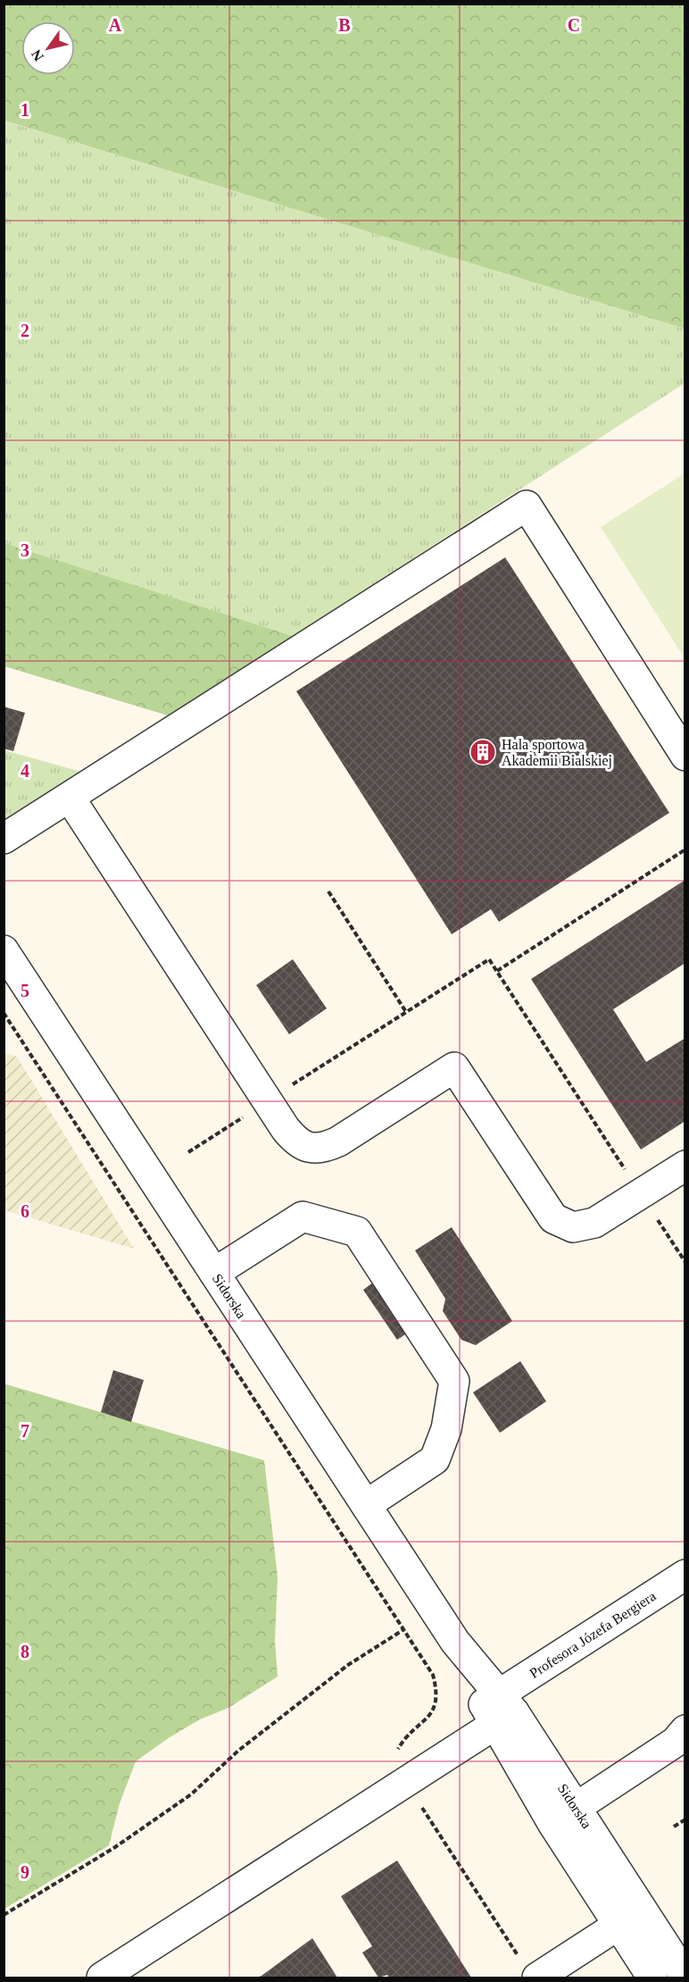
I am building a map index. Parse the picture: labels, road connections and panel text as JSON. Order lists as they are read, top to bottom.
{
  "streets": {
    "street": ["Sidorska", "Profesora Józefa Bergiera"]
  },
  "crossings": [
    ["Sidorska", "Profesora Józefa Bergiera"]
  ],
  "places": {
    "building": ["Hala sportowa Akademii Bialskiej"]
  },
  "north": "bottom left",
  "grid": {
    "columns": ["A", "B", "C"],
    "rows": [
      "1",
      "2",
      "3",
      "4",
      "5",
      "6",
      "7",
      "8",
      "9"
    ]
  }
}
